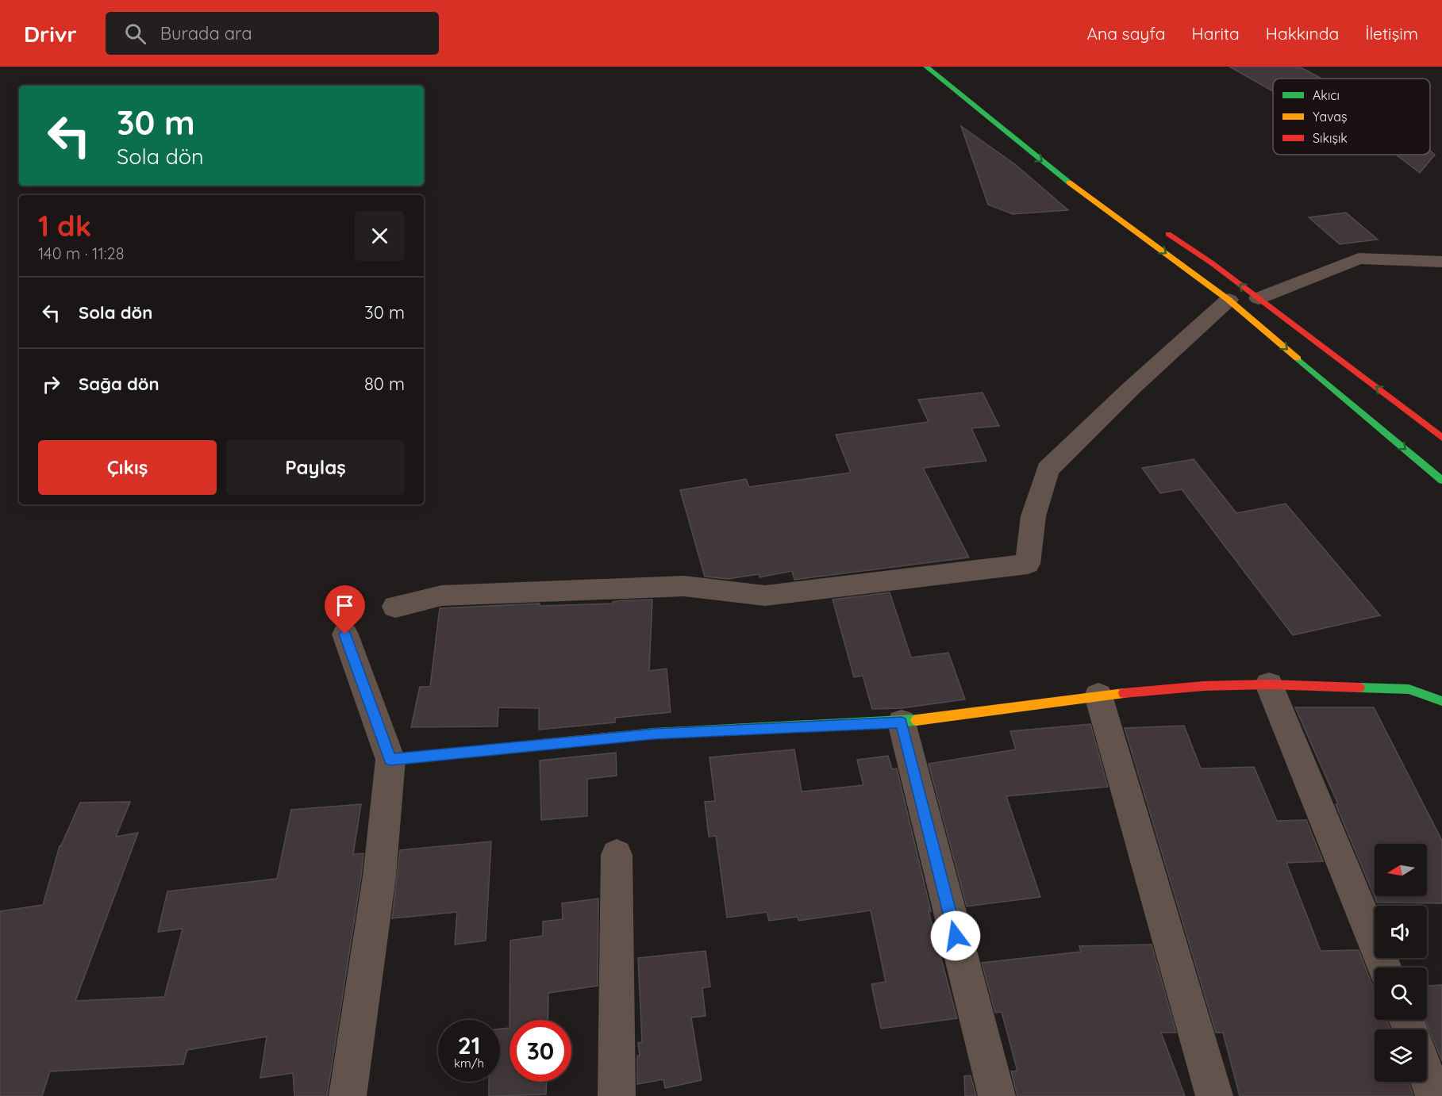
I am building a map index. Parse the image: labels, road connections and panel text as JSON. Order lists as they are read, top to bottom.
{
  "legend": ["Akıcı", "Yavaş", "Sıkışık"],
  "north": "left",
  "page": {
    "header": "Drivr",
    "search": "Burada ara",
    "nav": [
      "Ana sayfa",
      "Harita",
      "Hakkında",
      "İletişim"
    ],
    "turn": ["30 m", "Sola dön"],
    "heading": ["1 dk", "140 m · 11:28"],
    "list": [
      {
        "name": "Sola dön",
        "value": "30 m"
      },
      {
        "name": "Sağa dön",
        "value": "80 m"
      }
    ],
    "buttons": ["Çıkış", "Paylaş"],
    "speed": "21 km/h",
    "limit": "30"
  }
}
